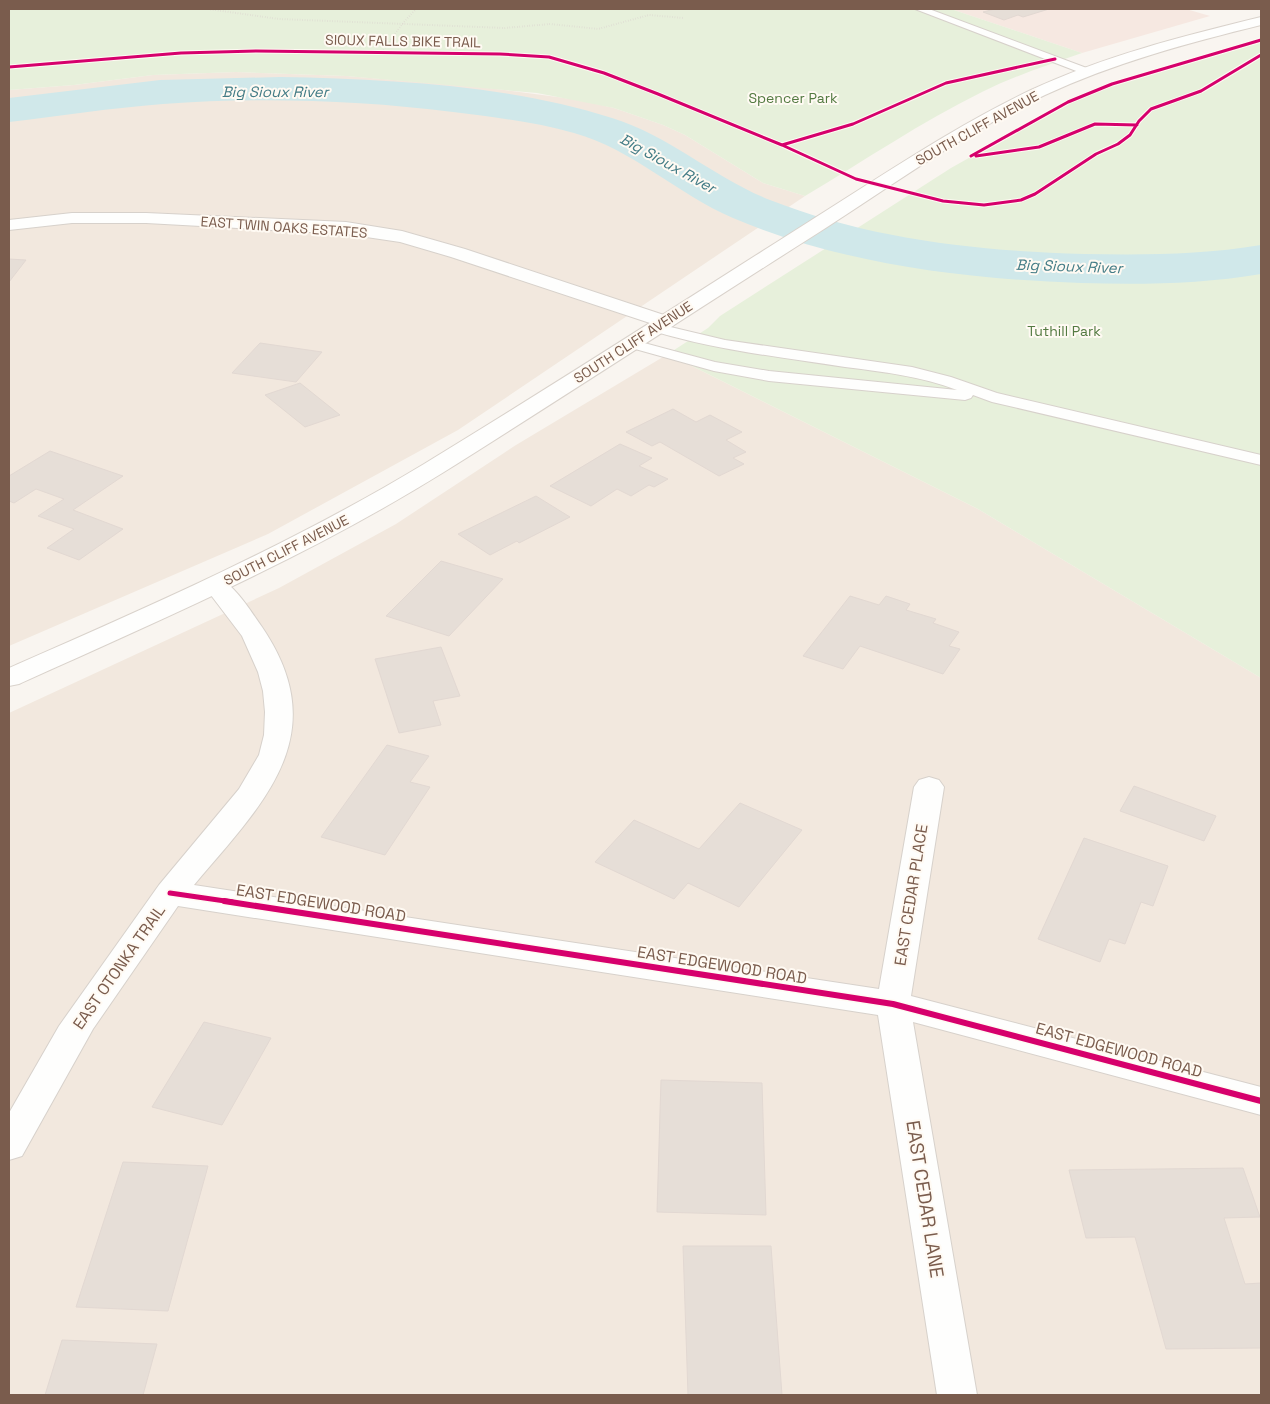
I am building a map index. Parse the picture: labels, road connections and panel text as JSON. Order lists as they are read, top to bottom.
{
  "streets": {
    "street": [
      "SOUTH CLIFF AVENUE",
      "EAST TWIN OAKS ESTATES",
      "EAST CEDAR PLACE",
      "EAST EDGEWOOD ROAD",
      "EAST OTONKA TRAIL",
      "EAST CEDAR LANE"
    ],
    "cycle path": ["SIOUX FALLS BIKE TRAIL"]
  },
  "crossings": [
    ["SOUTH CLIFF AVENUE", "EAST TWIN OAKS ESTATES"],
    ["SOUTH CLIFF AVENUE", "EAST OTONKA TRAIL"],
    ["EAST CEDAR PLACE", "EAST EDGEWOOD ROAD"],
    ["EAST CEDAR PLACE", "EAST CEDAR LANE"],
    ["EAST EDGEWOOD ROAD", "EAST OTONKA TRAIL"],
    ["EAST EDGEWOOD ROAD", "EAST CEDAR LANE"]
  ],
  "water": ["Big Sioux River"],
  "parks": ["Spencer Park", "Tuthill Park"]
}
